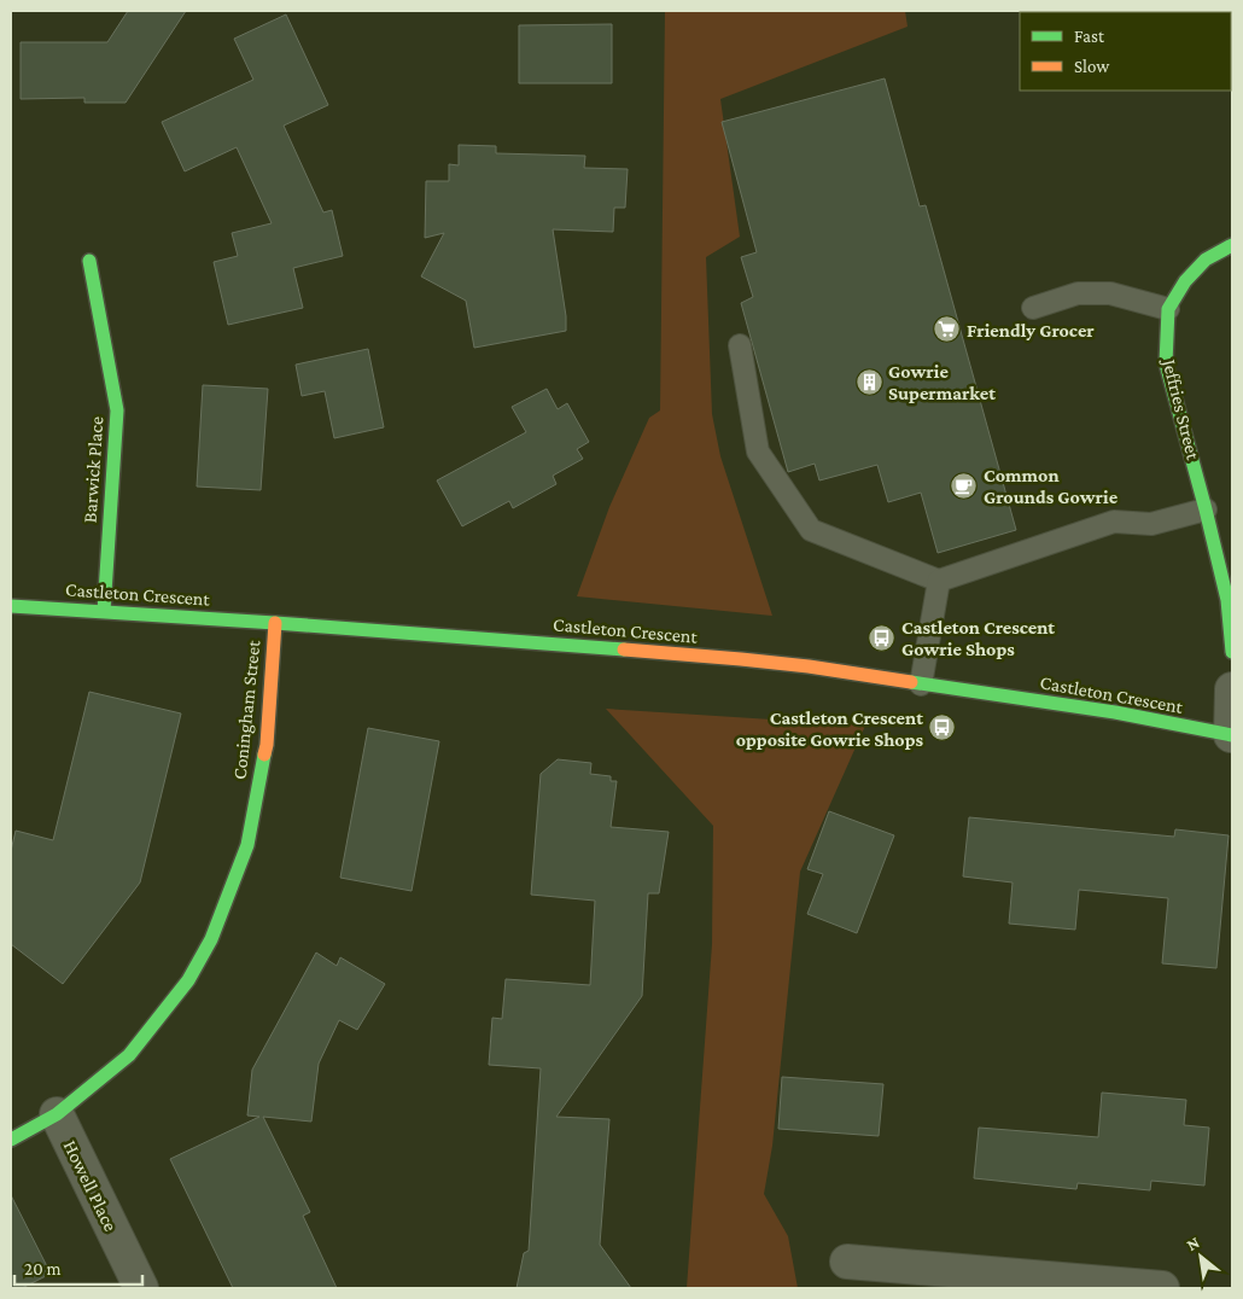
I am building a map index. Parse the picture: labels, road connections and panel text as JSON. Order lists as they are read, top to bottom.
{
  "streets": {
    "street": [
      "Jeffries Street",
      "Barwick Place",
      "Castleton Crescent",
      "Coningham Street",
      "Howell Place"
    ]
  },
  "crossings": [
    ["Barwick Place", "Castleton Crescent"],
    ["Castleton Crescent", "Coningham Street"],
    ["Coningham Street", "Howell Place"]
  ],
  "places": {
    "supermarket": ["Friendly Grocer"],
    "building": ["Gowrie Supermarket"],
    "cafe": ["Common Grounds Gowrie"],
    "bus stop": ["Castleton Crescent Gowrie Shops", "Castleton Crescent opposite Gowrie Shops"]
  },
  "legend": ["Fast", "Slow"],
  "scale_bar": "20 m",
  "north": "top left"
}
